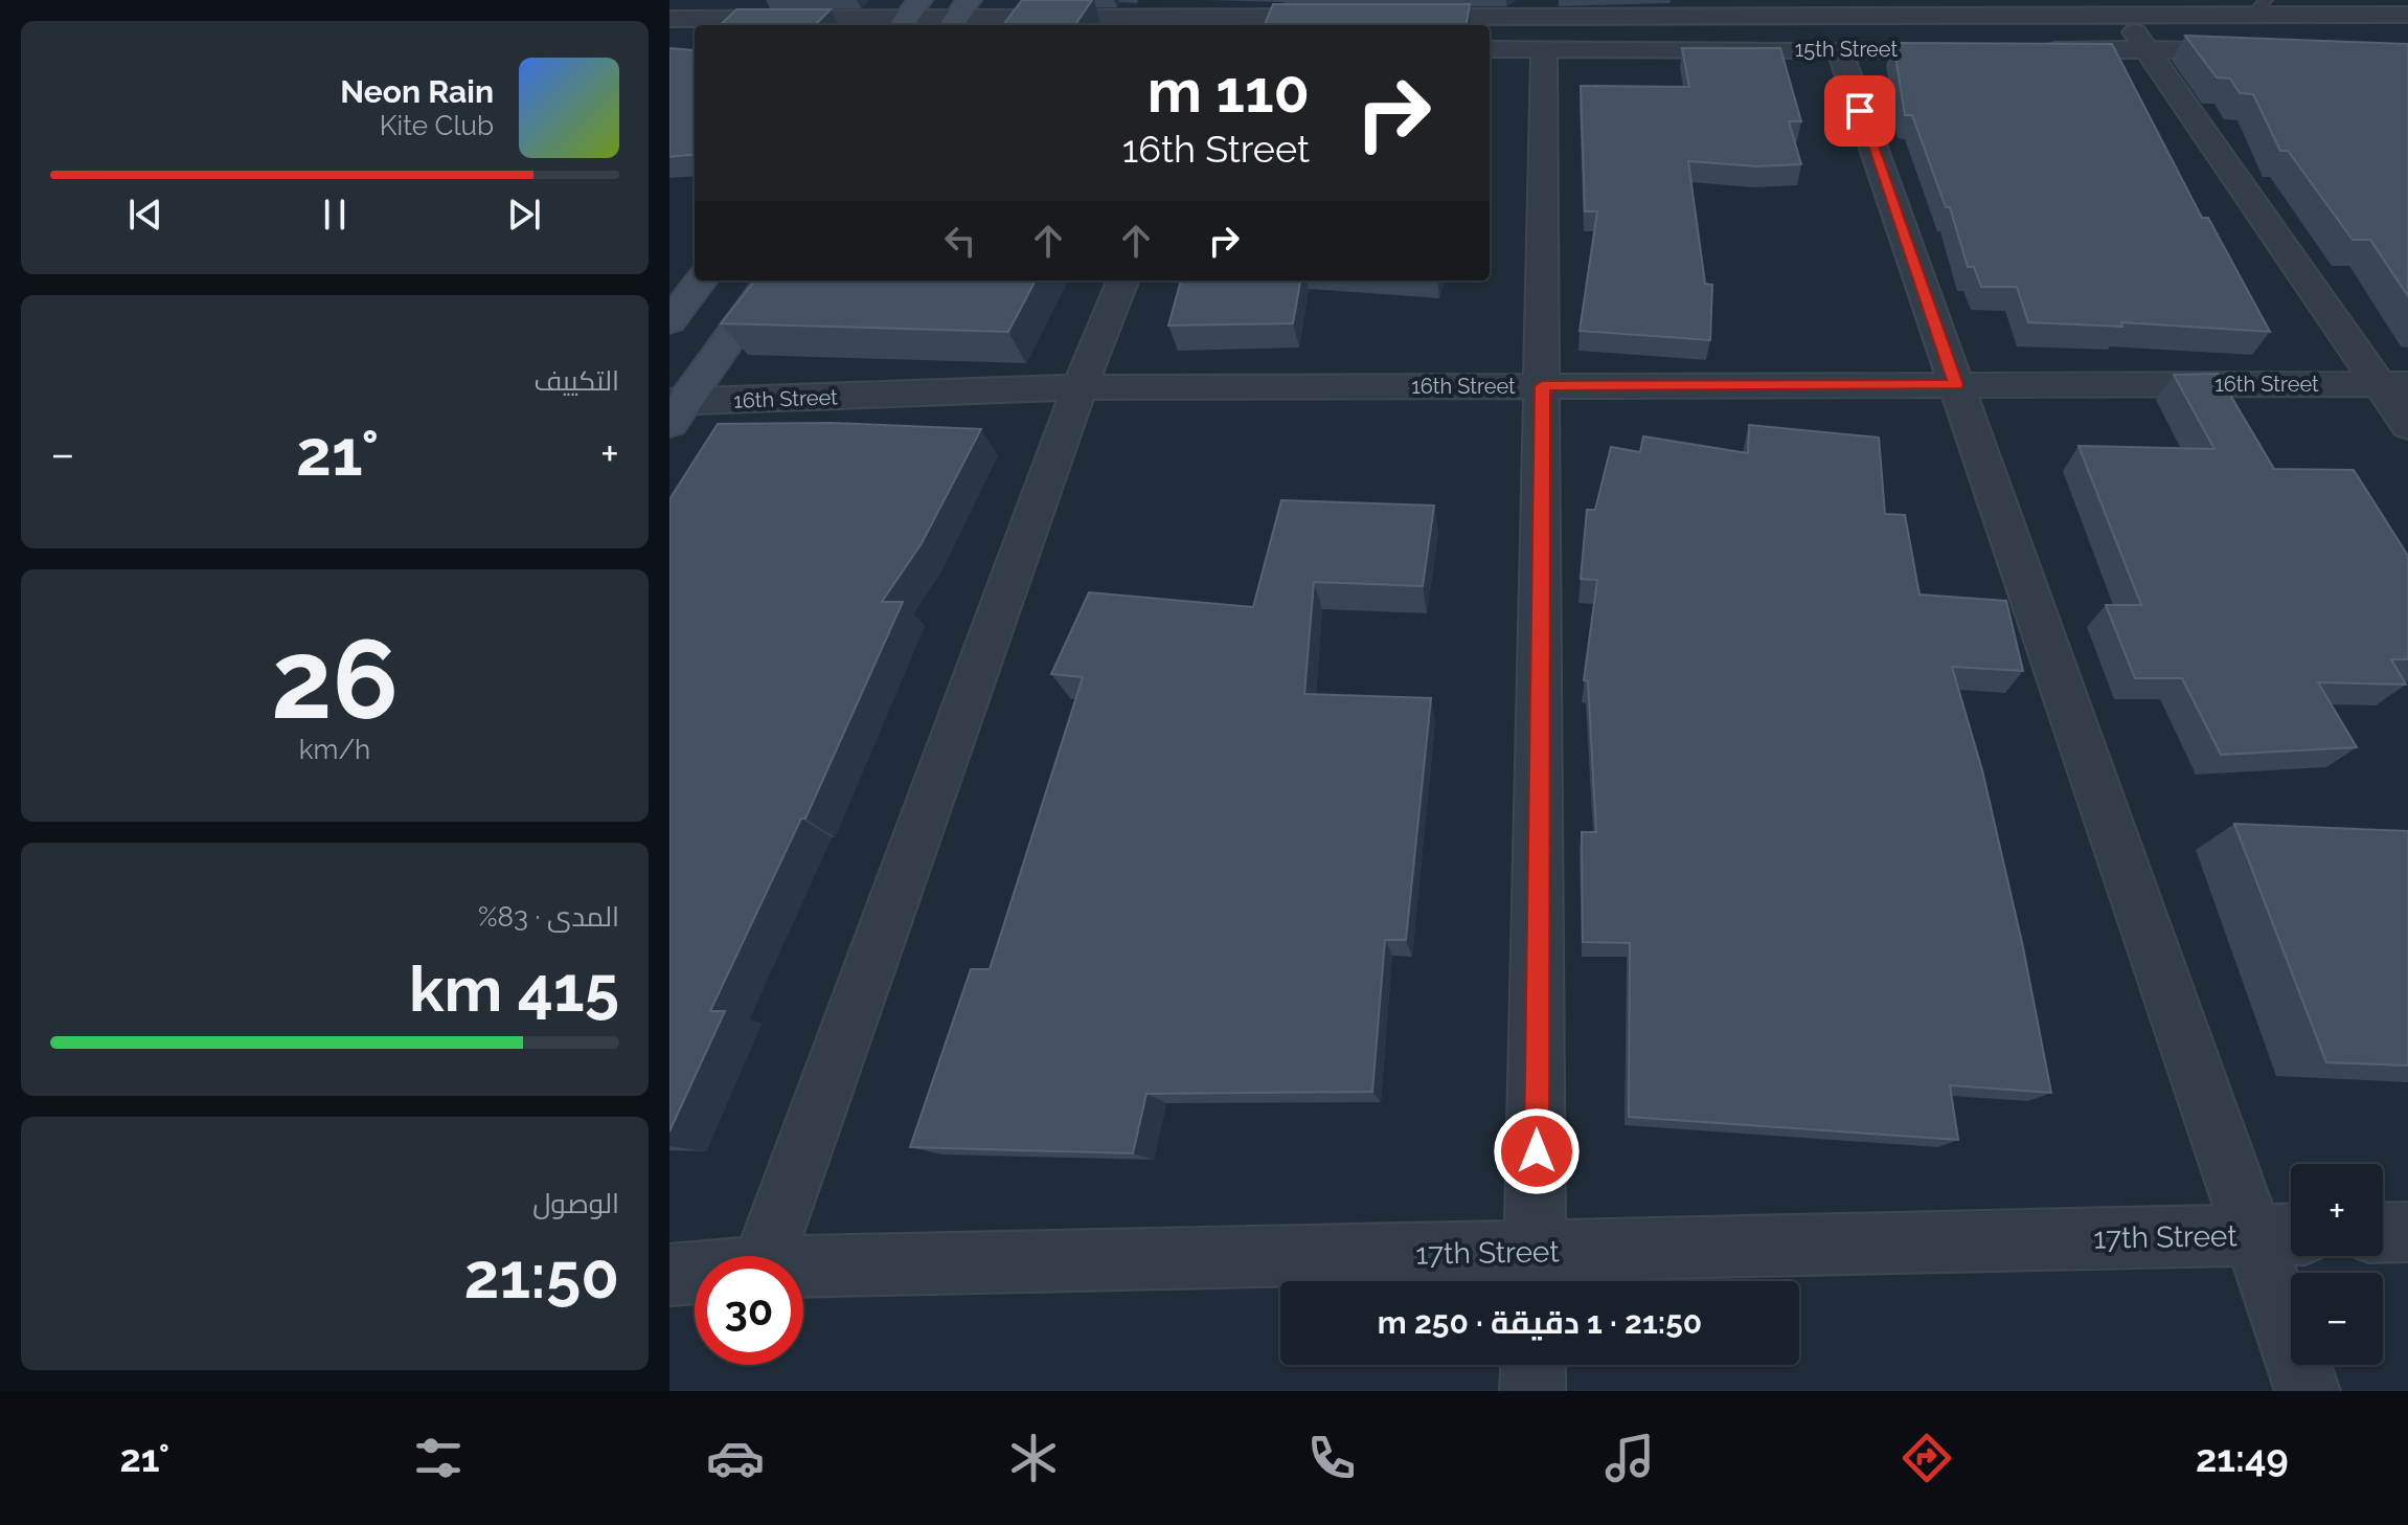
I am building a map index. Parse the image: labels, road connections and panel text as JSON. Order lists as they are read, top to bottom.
{
  "streets": {
    "street": ["15th Street", "16th Street", "17th Street"]
  },
  "page": {
    "turn": ["110 m", "16th Street"],
    "song": ["Neon Rain", "Kite Club"],
    "tile": [
      "التكييف",
      ["26", "km/h"],
      ["المدى · 83%", "415 km"],
      ["الوصول", "21:50"]
    ],
    "heat": ["−", "21°", "+"],
    "map_buttons": ["+", "−"],
    "limit": "30",
    "trip": "21:50 · 1 دقيقة · 250 m",
    "tabs": ["21:49", "21°"]
  }
}
